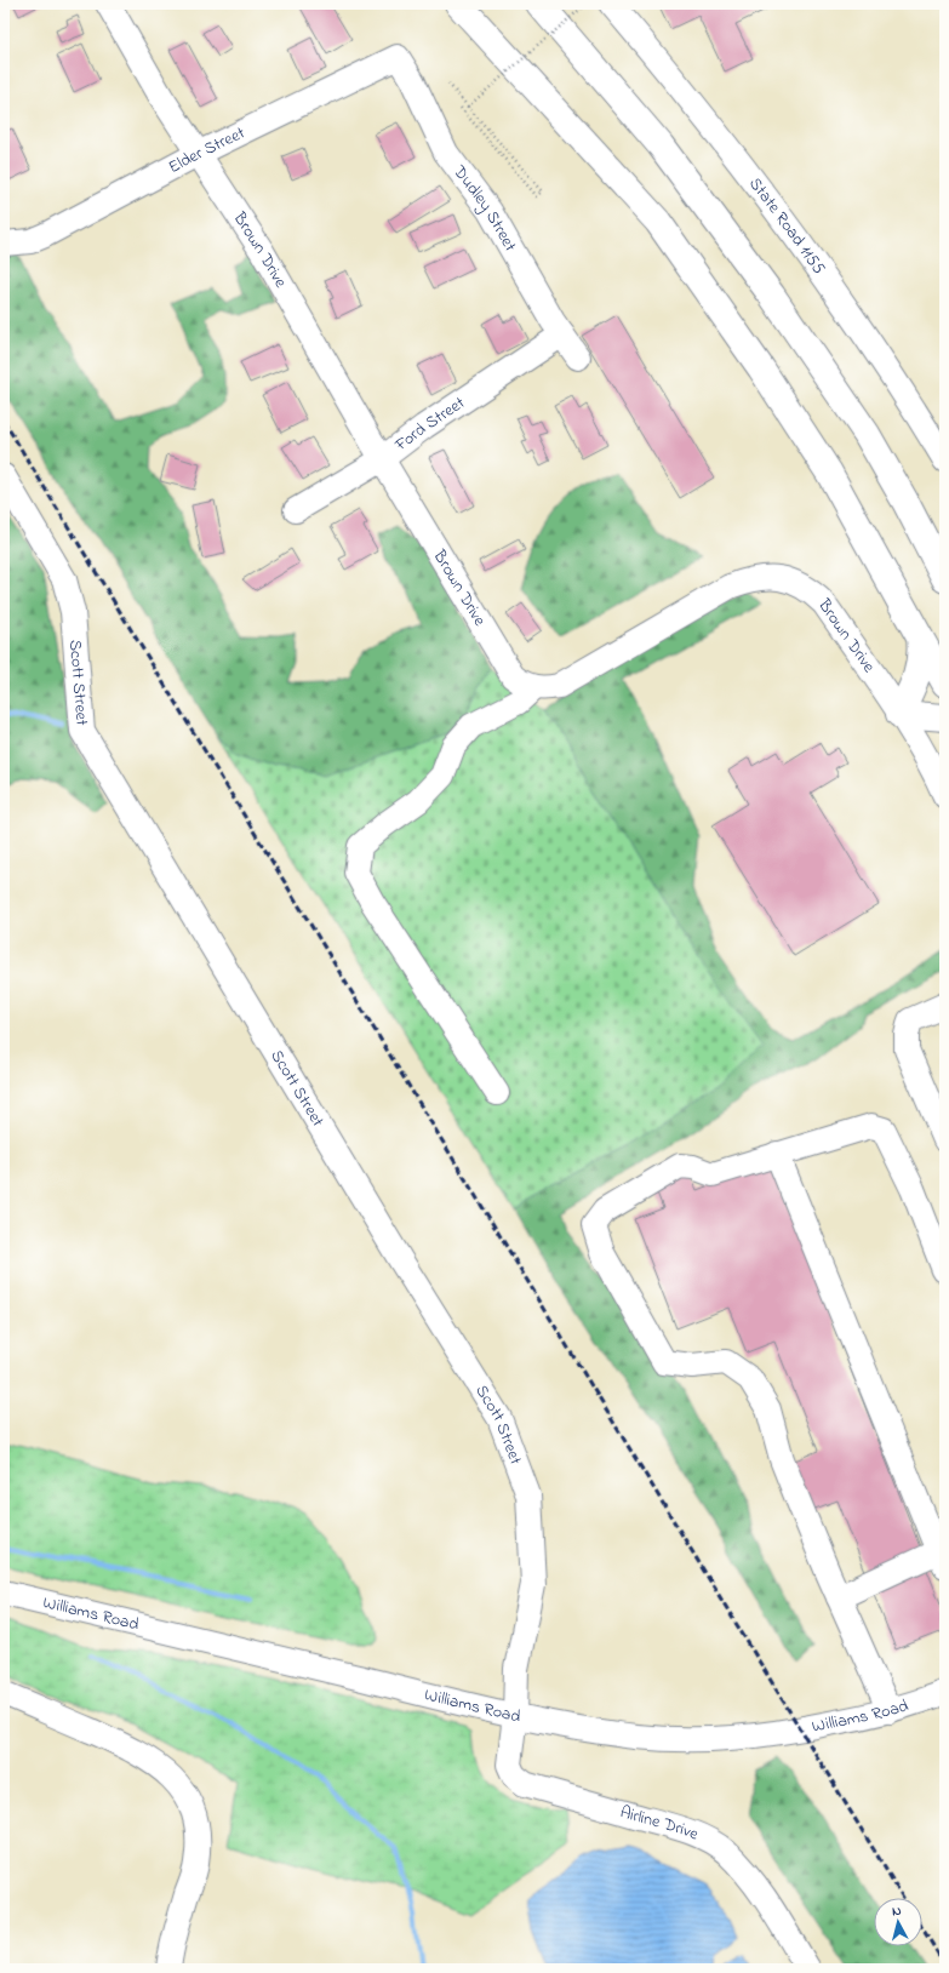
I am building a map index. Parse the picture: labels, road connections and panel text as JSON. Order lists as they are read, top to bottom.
{
  "streets": {
    "street": [
      "Elder Street",
      "Dudley Street",
      "State Road 1155",
      "Brown Drive",
      "Ford Street",
      "Scott Street",
      "Williams Road",
      "Airline Drive"
    ]
  },
  "crossings": [
    ["Elder Street", "Dudley Street"],
    ["Elder Street", "Brown Drive"],
    ["Dudley Street", "Ford Street"],
    ["Brown Drive", "Ford Street"],
    ["Scott Street", "Williams Road"],
    ["Scott Street", "Airline Drive"],
    ["Williams Road", "Airline Drive"]
  ],
  "north": "top"
}
